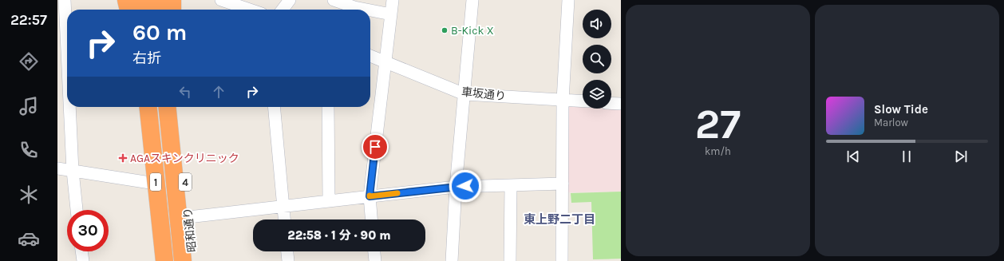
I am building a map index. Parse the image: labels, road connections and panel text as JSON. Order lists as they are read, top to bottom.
{
  "streets": {
    "highway": ["1", "4", "昭和通り"],
    "street": ["車坂通り"]
  },
  "districts": ["東上野二丁目"],
  "places": {
    "other": ["B-Kick X"],
    "health": ["AGAスキンクリニック"]
  },
  "page": {
    "tabs": "22:57",
    "tile": ["27", "km/h"],
    "turn": ["60 m", "右折"],
    "song": ["Slow Tide", "Marlow"],
    "limit": "30",
    "trip": "22:58 · 1 分 · 90 m"
  }
}
